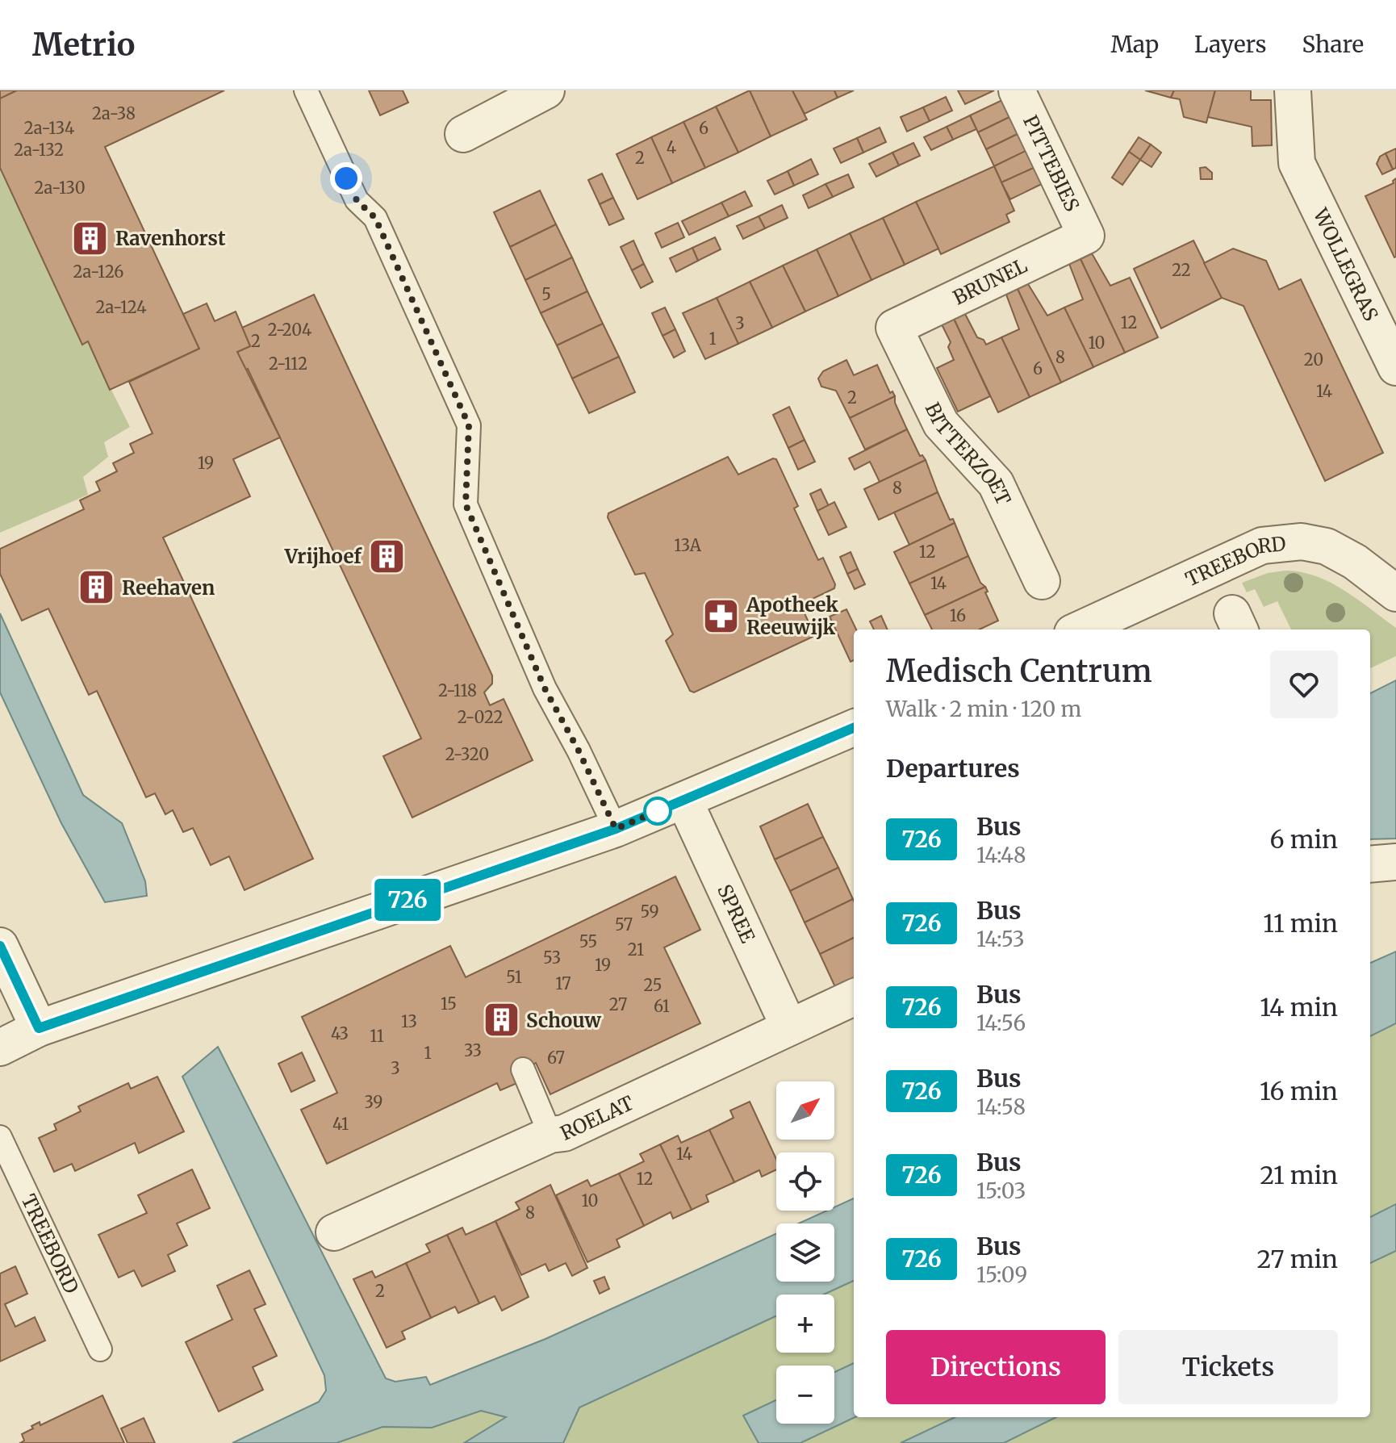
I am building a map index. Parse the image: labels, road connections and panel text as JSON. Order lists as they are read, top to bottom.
{
  "streets": {
    "street": [
      "PITTEBIES",
      "WOLLEGRAS",
      "BRUNEL",
      "BITTERZOET",
      "TREEBORD",
      "SPREE",
      "ROELAT"
    ]
  },
  "crossings": [
    ["PITTEBIES", "BRUNEL"],
    ["BRUNEL", "BITTERZOET"],
    ["SPREE", "ROELAT"]
  ],
  "places": {
    "building": [
      "Ravenhorst",
      "Vrijhoef",
      "Reehaven",
      "Schouw"
    ],
    "pharmacy": ["Apotheek Reeuwijk"]
  },
  "lines": ["bus line 726"],
  "house_numbers": [
    "2a-38",
    "2a-134",
    "6",
    "4",
    "2a-132",
    "2",
    "2a-130",
    "22",
    "2a-126",
    "5",
    "2a-124",
    "12",
    "3",
    "2-204",
    "1",
    "2",
    "10",
    "8",
    "20",
    "2-112",
    "6",
    "14",
    "2",
    "19",
    "8",
    "13A",
    "12",
    "14",
    "16",
    "2-118",
    "2-022",
    "2-320",
    "59",
    "57",
    "55",
    "21",
    "53",
    "19",
    "51",
    "17",
    "25",
    "15",
    "27",
    "61",
    "13",
    "43",
    "11",
    "33",
    "1",
    "67",
    "3",
    "39",
    "41",
    "14",
    "12",
    "10",
    "8",
    "2"
  ],
  "north": "top right",
  "page": {
    "header": "Metrio",
    "nav": ["Map", "Layers", "Share"],
    "on_map": "726",
    "heading": [
      ["Medisch Centrum", "Walk · 2 min · 120 m"],
      "Departures"
    ],
    "list": [
      {
        "mark": "726",
        "name": "Bus",
        "note": "14:48",
        "value": "6 min"
      },
      {
        "mark": "726",
        "name": "Bus",
        "note": "14:53",
        "value": "11 min"
      },
      {
        "mark": "726",
        "name": "Bus",
        "note": "14:56",
        "value": "14 min"
      },
      {
        "mark": "726",
        "name": "Bus",
        "note": "14:58",
        "value": "16 min"
      },
      {
        "mark": "726",
        "name": "Bus",
        "note": "15:03",
        "value": "21 min"
      },
      {
        "mark": "726",
        "name": "Bus",
        "note": "15:09",
        "value": "27 min"
      }
    ],
    "map_buttons": ["+", "−"],
    "buttons": ["Directions", "Tickets"]
  }
}
